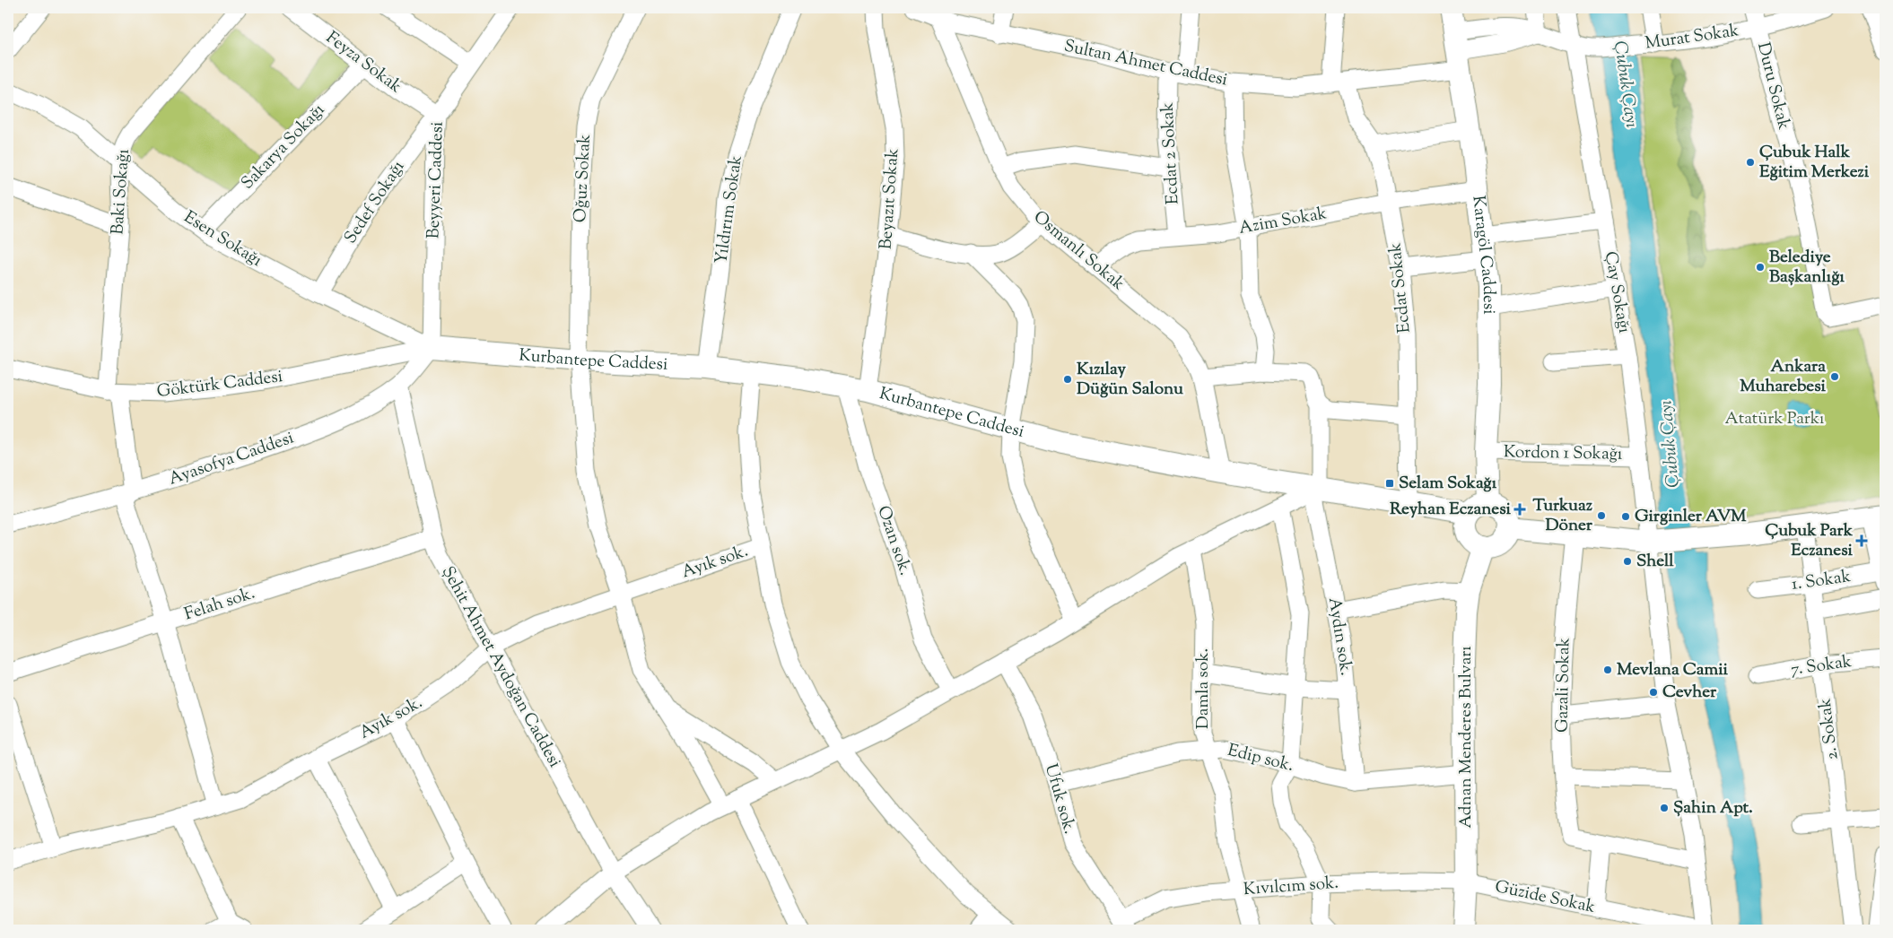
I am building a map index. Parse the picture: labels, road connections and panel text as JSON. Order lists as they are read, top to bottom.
{
  "streets": {
    "main road": ["Karagöl Caddesi", "Kurbantepe Caddesi", "Adnan Menderes Bulvarı"],
    "street": [
      "Murat Sokak",
      "Feyza Sokak",
      "Sultan Ahmet Caddesi",
      "Duru Sokak",
      "Sakarya Sokağı",
      "Ecdat 2 Sokak",
      "Oğuz Sokak",
      "Beyyeri Caddesi",
      "Baki Sokağı",
      "Beyazıt Sokak",
      "Sedef Sokağı",
      "Yıldırım Sokak",
      "Azim Sokak",
      "Esen Sokağı",
      "Osmanlı Sokak",
      "Ecdat Sokak",
      "Çay Sokağı",
      "Göktürk Caddesi",
      "Kordon 1 Sokağı",
      "Ayasofya Caddesi",
      "Ozan sok.",
      "Ayık sok.",
      "1. Sokak",
      "Felah sok.",
      "Aydın sok.",
      "7. Sokak",
      "Şehit Ahmet Aydoğan Caddesi",
      "Gazali Sokak",
      "Damla sok.",
      "2. Sokak",
      "Edip sok.",
      "Ufuk sok.",
      "Kıvılcım sok.",
      "Güzide Sokak"
    ]
  },
  "crossings": [
    ["Murat Sokak", "Sultan Ahmet Caddesi"],
    ["Murat Sokak", "Duru Sokak"],
    ["Murat Sokak", "Çay Sokağı"],
    ["Feyza Sokak", "Sakarya Sokağı"],
    ["Feyza Sokak", "Beyyeri Caddesi"],
    ["Feyza Sokak", "Sedef Sokağı"],
    ["Sultan Ahmet Caddesi", "Ecdat 2 Sokak"],
    ["Sultan Ahmet Caddesi", "Osmanlı Sokak"],
    ["Sultan Ahmet Caddesi", "Karagöl Caddesi"],
    ["Sultan Ahmet Caddesi", "Ecdat Sokak"],
    ["Sakarya Sokağı", "Esen Sokağı"],
    ["Ecdat 2 Sokak", "Azim Sokak"],
    ["Oğuz Sokak", "Kurbantepe Caddesi"],
    ["Oğuz Sokak", "Ayık sok."],
    ["Beyyeri Caddesi", "Sedef Sokağı"],
    ["Beyyeri Caddesi", "Esen Sokağı"],
    ["Beyyeri Caddesi", "Kurbantepe Caddesi"],
    ["Beyyeri Caddesi", "Göktürk Caddesi"],
    ["Beyyeri Caddesi", "Ayasofya Caddesi"],
    ["Baki Sokağı", "Esen Sokağı"],
    ["Baki Sokağı", "Göktürk Caddesi"],
    ["Baki Sokağı", "Ayasofya Caddesi"],
    ["Baki Sokağı", "Ayık sok."],
    ["Baki Sokağı", "Felah sok."],
    ["Beyazıt Sokak", "Kurbantepe Caddesi"],
    ["Sedef Sokağı", "Esen Sokağı"],
    ["Yıldırım Sokak", "Kurbantepe Caddesi"],
    ["Azim Sokak", "Osmanlı Sokak"],
    ["Azim Sokak", "Karagöl Caddesi"],
    ["Azim Sokak", "Ecdat Sokak"],
    ["Esen Sokağı", "Kurbantepe Caddesi"],
    ["Esen Sokağı", "Göktürk Caddesi"],
    ["Esen Sokağı", "Ayasofya Caddesi"],
    ["Osmanlı Sokak", "Kurbantepe Caddesi"],
    ["Karagöl Caddesi", "Kurbantepe Caddesi"],
    ["Karagöl Caddesi", "Kordon 1 Sokağı"],
    ["Karagöl Caddesi", "Adnan Menderes Bulvarı"],
    ["Ecdat Sokak", "Kurbantepe Caddesi"],
    ["Çay Sokağı", "Kordon 1 Sokağı"],
    ["Çay Sokağı", "Güzide Sokak"],
    ["Kurbantepe Caddesi", "Göktürk Caddesi"],
    ["Kurbantepe Caddesi", "Ayasofya Caddesi"],
    ["Kurbantepe Caddesi", "Ozan sok."],
    ["Kurbantepe Caddesi", "Aydın sok."],
    ["Kurbantepe Caddesi", "Adnan Menderes Bulvarı"],
    ["Göktürk Caddesi", "Ayasofya Caddesi"],
    ["Ayasofya Caddesi", "Şehit Ahmet Aydoğan Caddesi"],
    ["Ayık sok.", "Şehit Ahmet Aydoğan Caddesi"],
    ["1. Sokak", "2. Sokak"],
    ["Felah sok.", "Şehit Ahmet Aydoğan Caddesi"],
    ["Aydın sok.", "Edip sok."],
    ["7. Sokak", "2. Sokak"],
    ["Damla sok.", "Edip sok."],
    ["Damla sok.", "Kıvılcım sok."],
    ["Adnan Menderes Bulvarı", "Edip sok."],
    ["Adnan Menderes Bulvarı", "Kıvılcım sok."],
    ["Adnan Menderes Bulvarı", "Güzide Sokak"],
    ["Edip sok.", "Ufuk sok."],
    ["Ufuk sok.", "Kıvılcım sok."],
    ["Kıvılcım sok.", "Güzide Sokak"]
  ],
  "water": ["Çubuk Çayı"],
  "parks": ["Atatürk Parkı"],
  "places": {
    "other": [
      "Çubuk Halk Eğitim Merkezi",
      "Belediye Başkanlığı",
      "Ankara Muharebesi",
      "Kızılay Düğün Salonu",
      "Turkuaz Döner",
      "Girginler AVM",
      "Shell",
      "Mevlana Camii",
      "Cevher",
      "Şahin Apt."
    ],
    "transit": ["Selam Sokağı"],
    "health": ["Reyhan Eczanesi", "Çubuk Park Eczanesi"]
  }
}
